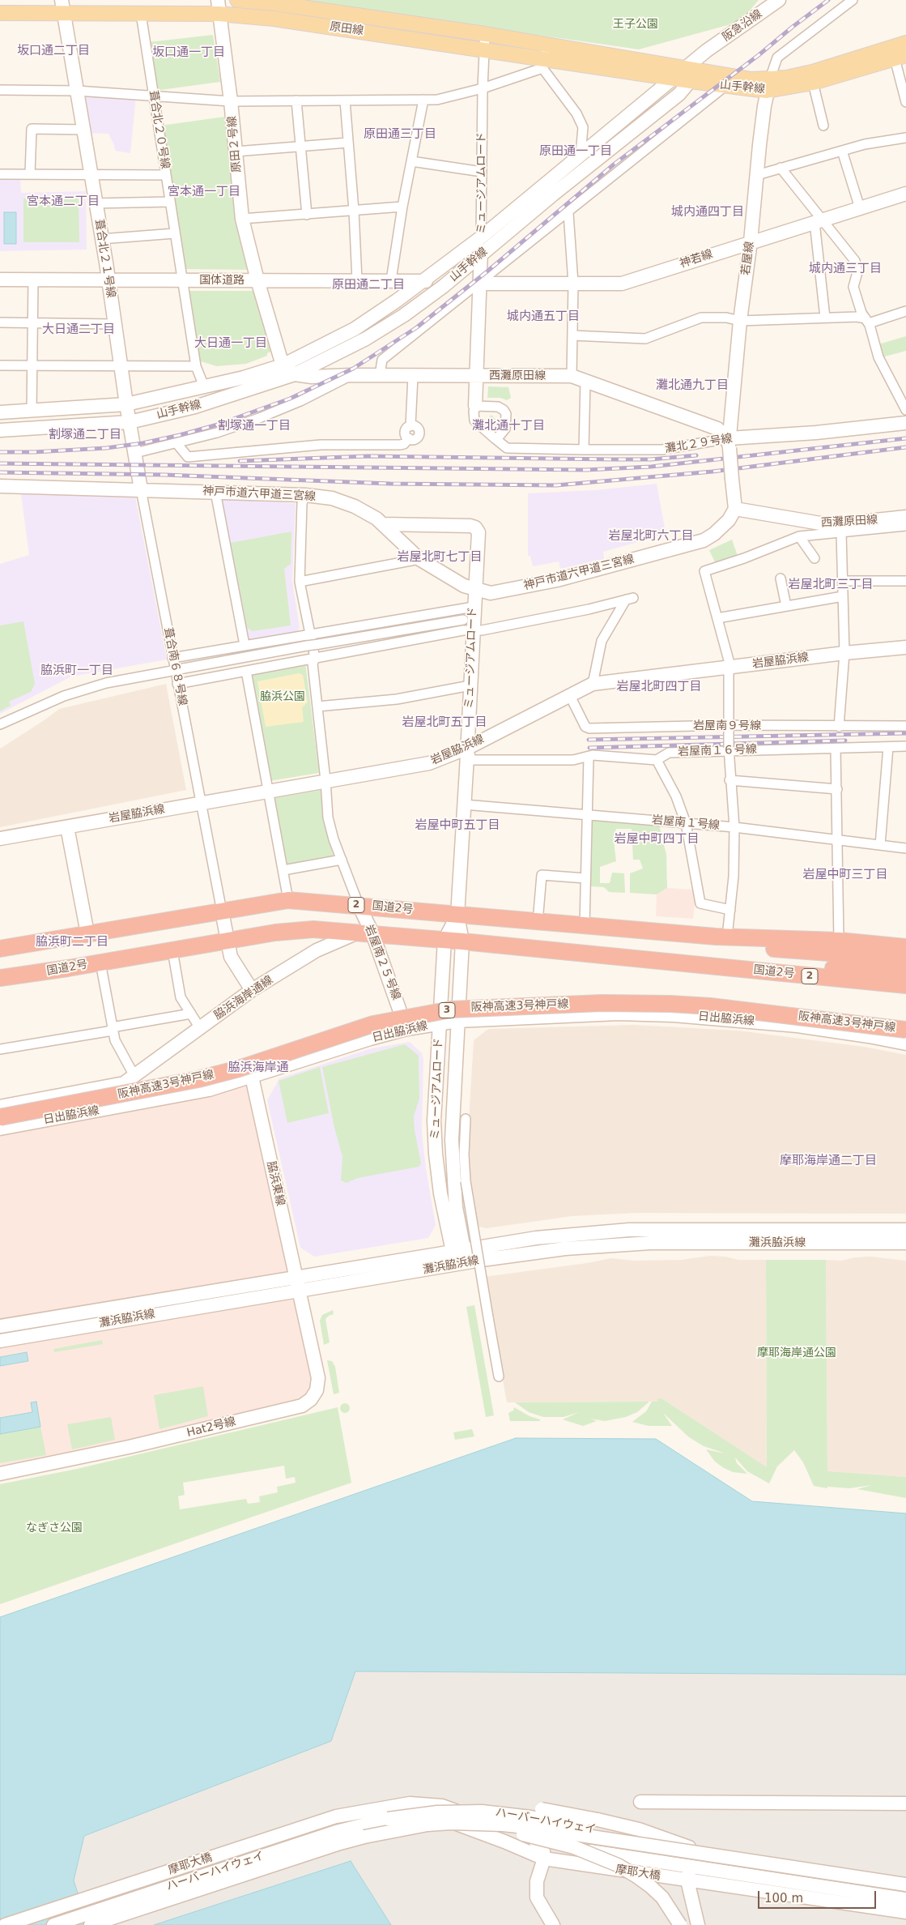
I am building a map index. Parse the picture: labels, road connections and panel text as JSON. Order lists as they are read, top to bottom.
{
  "streets": {
    "highway": [
      "2",
      "国道2号",
      "阪神高速3号神戸線",
      "3"
    ],
    "main road": ["原田線", "山手幹線"],
    "street": [
      "阪急沿線",
      "葺合北２０号線",
      "原田２号線",
      "ミュージアムロード",
      "葺合北２１号線",
      "若屋線",
      "神若線",
      "国体道路",
      "西灘原田線",
      "灘北２９号線",
      "神戸市道六甲道三宮線",
      "岩屋脇浜線",
      "葺合南６８号線",
      "岩屋南９号線",
      "岩屋南１６号線",
      "岩屋南１号線",
      "岩屋南２５号線",
      "脇浜海岸通線",
      "日出脇浜線",
      "脇浜東線",
      "灘浜脇浜線",
      "Hat2号線",
      "ハーバーハイウェイ",
      "摩耶大橋"
    ]
  },
  "crossings": [
    ["阪急沿線", "原田線"],
    ["阪急沿線", "山手幹線"],
    ["原田線", "山手幹線"],
    ["原田線", "葺合北２０号線"],
    ["原田線", "原田２号線"],
    ["原田線", "ミュージアムロード"],
    ["原田線", "葺合北２１号線"],
    ["山手幹線", "葺合北２０号線"],
    ["山手幹線", "原田２号線"],
    ["山手幹線", "ミュージアムロード"],
    ["山手幹線", "葺合北２１号線"],
    ["山手幹線", "若屋線"],
    ["山手幹線", "国体道路"],
    ["山手幹線", "西灘原田線"],
    ["山手幹線", "葺合南６８号線"],
    ["葺合北２０号線", "国体道路"],
    ["原田２号線", "国体道路"],
    ["ミュージアムロード", "神若線"],
    ["ミュージアムロード", "西灘原田線"],
    ["ミュージアムロード", "灘北２９号線"],
    ["ミュージアムロード", "神戸市道六甲道三宮線"],
    ["ミュージアムロード", "岩屋脇浜線"],
    ["ミュージアムロード", "岩屋南１６号線"],
    ["ミュージアムロード", "岩屋南１号線"],
    ["ミュージアムロード", "国道2号"],
    ["ミュージアムロード", "日出脇浜線"],
    ["ミュージアムロード", "灘浜脇浜線"],
    ["葺合北２１号線", "国体道路"],
    ["葺合北２１号線", "葺合南６８号線"],
    ["若屋線", "神若線"],
    ["若屋線", "西灘原田線"],
    ["若屋線", "灘北２９号線"],
    ["西灘原田線", "灘北２９号線"],
    ["西灘原田線", "神戸市道六甲道三宮線"],
    ["神戸市道六甲道三宮線", "葺合南６８号線"],
    ["神戸市道六甲道三宮線", "岩屋南２５号線"],
    ["岩屋脇浜線", "葺合南６８号線"],
    ["岩屋脇浜線", "岩屋南９号線"],
    ["岩屋脇浜線", "岩屋南１６号線"],
    ["岩屋脇浜線", "岩屋南２５号線"],
    ["葺合南６８号線", "国道2号"],
    ["国道2号", "岩屋南２５号線"],
    ["国道2号", "脇浜海岸通線"],
    ["岩屋南２５号線", "脇浜海岸通線"],
    ["岩屋南２５号線", "日出脇浜線"],
    ["脇浜海岸通線", "阪神高速3号神戸線"],
    ["阪神高速3号神戸線", "日出脇浜線"],
    ["日出脇浜線", "脇浜東線"],
    ["脇浜東線", "灘浜脇浜線"],
    ["脇浜東線", "Hat2号線"],
    ["灘浜脇浜線", "Hat2号線"]
  ],
  "districts": [
    "坂口通二丁目",
    "坂口通一丁目",
    "原田通三丁目",
    "原田通一丁目",
    "宮本通一丁目",
    "宮本通二丁目",
    "城内通四丁目",
    "城内通三丁目",
    "原田通二丁目",
    "城内通五丁目",
    "大日通二丁目",
    "大日通一丁目",
    "灘北通九丁目",
    "割塚通一丁目",
    "灘北通十丁目",
    "割塚通二丁目",
    "岩屋北町六丁目",
    "岩屋北町七丁目",
    "岩屋北町三丁目",
    "脇浜町一丁目",
    "岩屋北町四丁目",
    "岩屋北町五丁目",
    "岩屋中町五丁目",
    "岩屋中町四丁目",
    "岩屋中町三丁目",
    "脇浜町二丁目",
    "脇浜海岸通",
    "摩耶海岸通二丁目"
  ],
  "parks": [
    "王子公園",
    "脇浜公園",
    "摩耶海岸通公園",
    "なぎさ公園"
  ],
  "scale_bar": "100 m"
}
